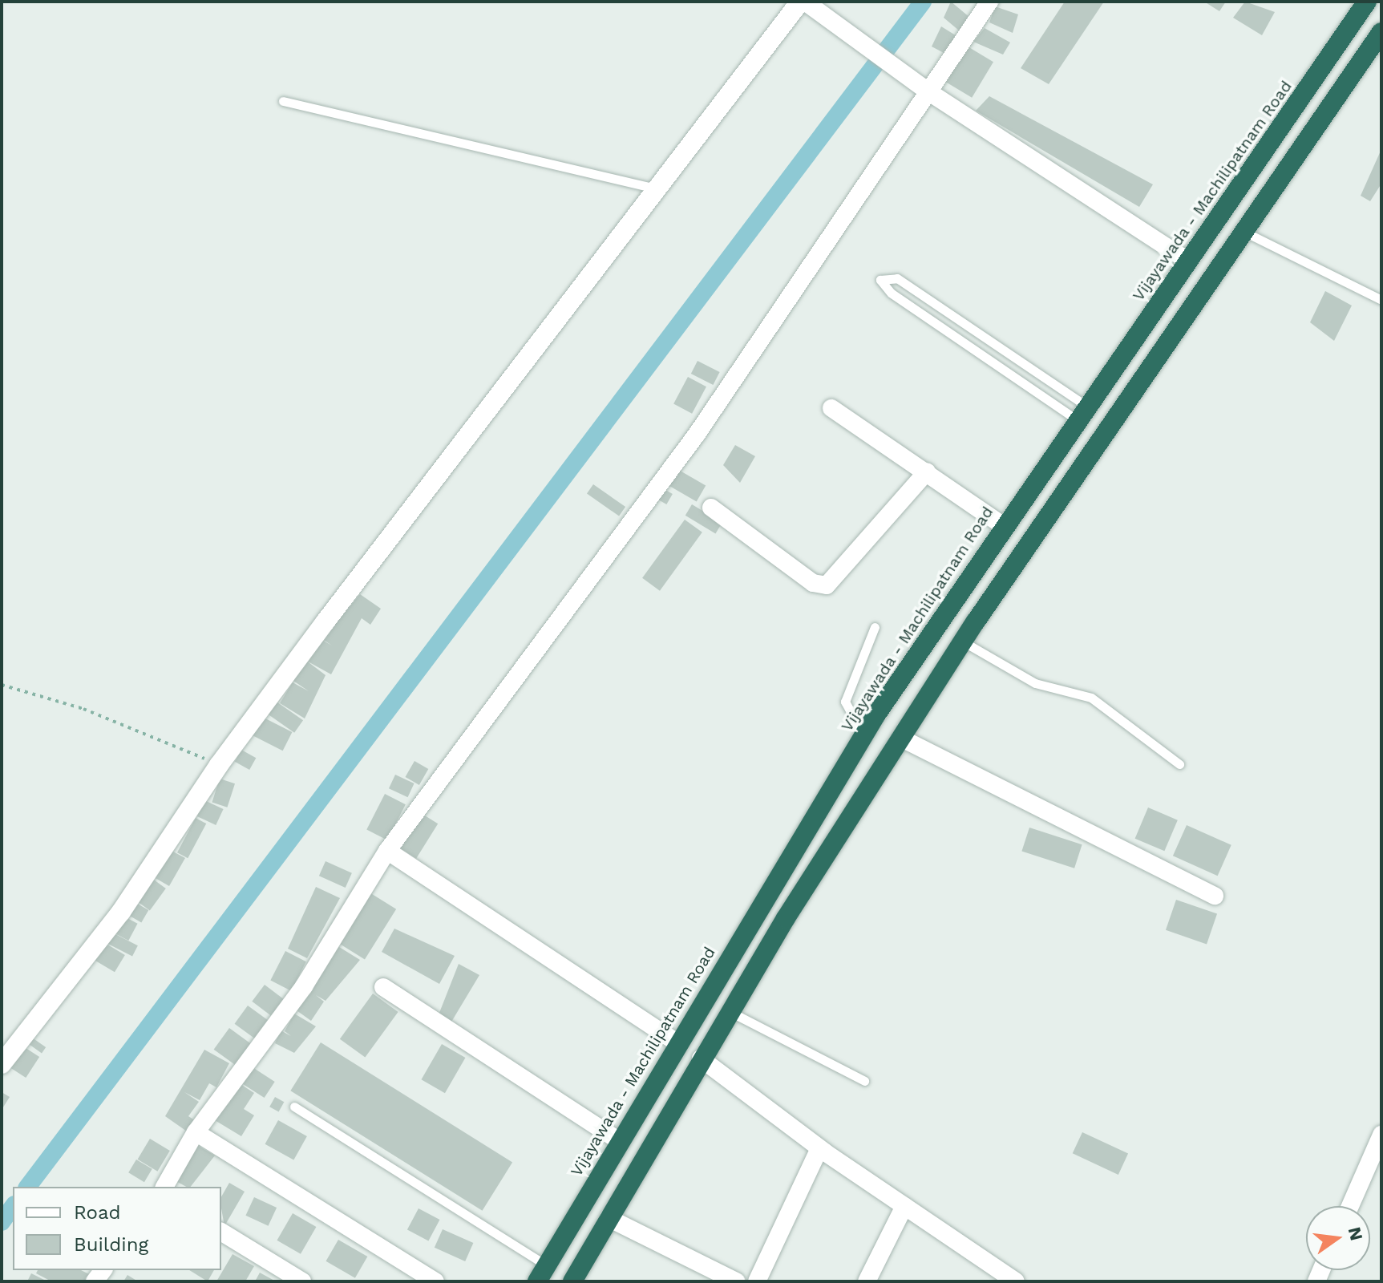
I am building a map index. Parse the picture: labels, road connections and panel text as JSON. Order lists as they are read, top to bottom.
{
  "streets": {
    "highway": ["Vijayawada - Machilipatnam Road"]
  },
  "legend": ["Road", "Building"],
  "north": "right"
}
